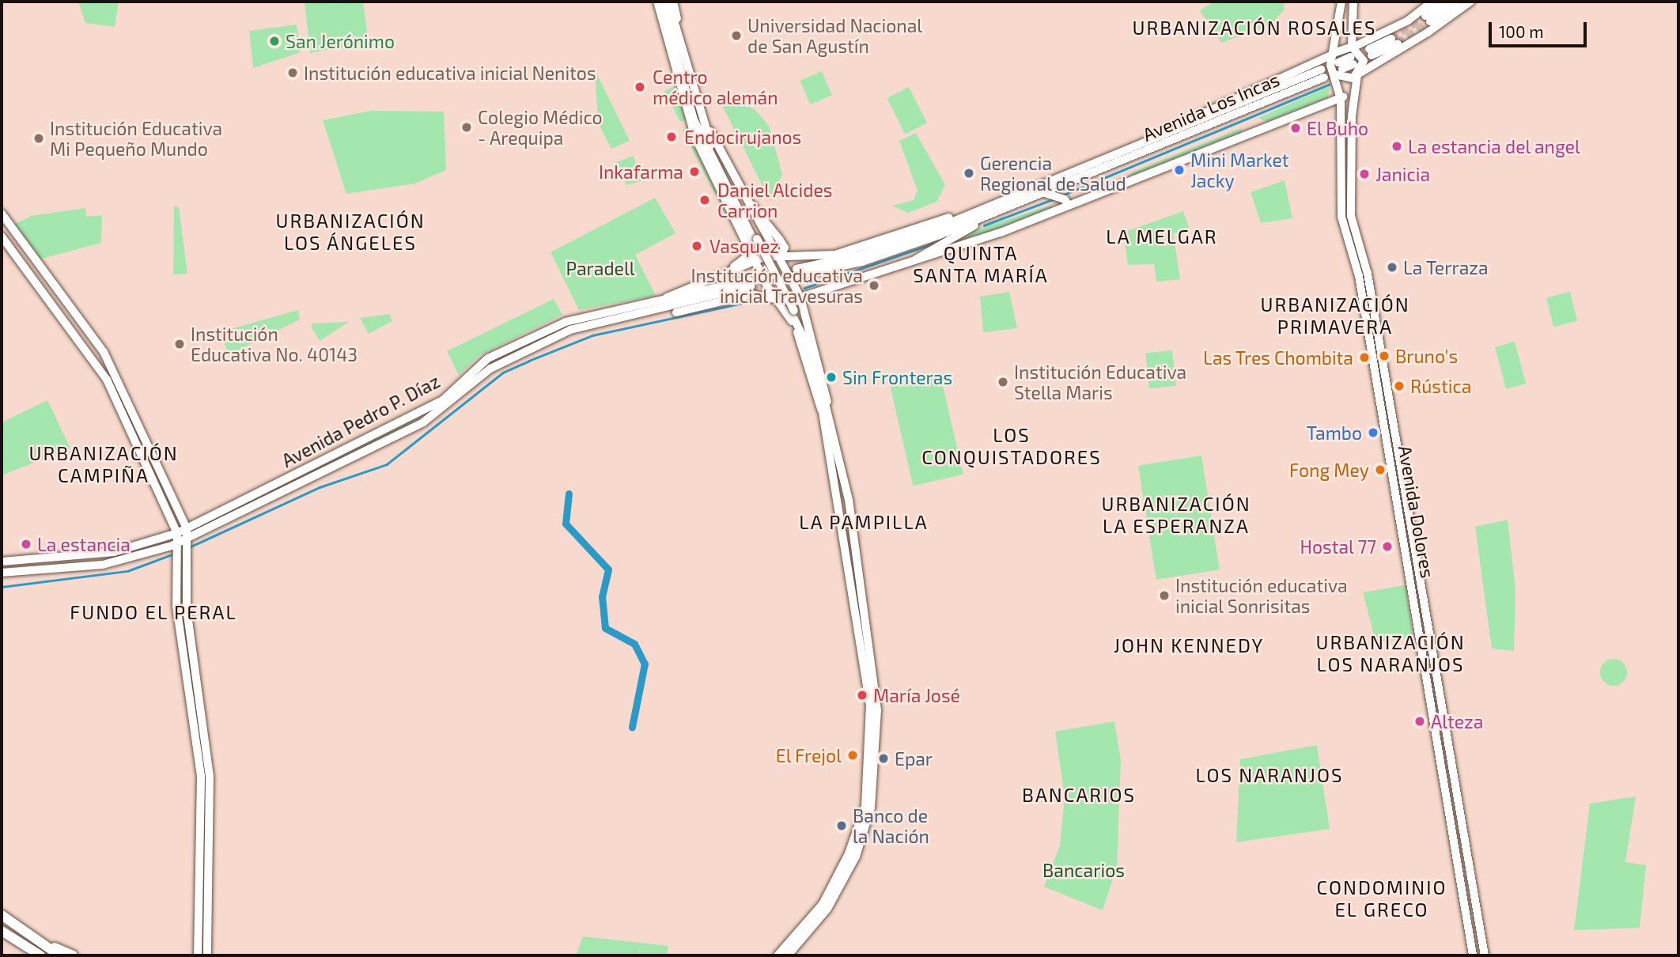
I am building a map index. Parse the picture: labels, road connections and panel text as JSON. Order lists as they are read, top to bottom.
{
  "streets": {
    "main road": ["Avenida Los Incas", "Avenida Pedro P. Díaz", "Avenida Dolores"]
  },
  "crossings": [
    ["Avenida Los Incas", "Avenida Dolores"]
  ],
  "districts": [
    "URBANIZACIÓN ROSALES",
    "URBANIZACIÓN LOS ÁNGELES",
    "LA MELGAR",
    "QUINTA SANTA MARÍA",
    "URBANIZACIÓN PRIMAVERA",
    "LOS CONQUISTADORES",
    "URBANIZACIÓN CAMPIÑA",
    "URBANIZACIÓN LA ESPERANZA",
    "LA PAMPILLA",
    "FUNDO EL PERAL",
    "URBANIZACIÓN LOS NARANJOS",
    "JOHN KENNEDY",
    "LOS NARANJOS",
    "BANCARIOS",
    "CONDOMINIO EL GRECO"
  ],
  "parks": ["Paradell", "Bancarios"],
  "places": [
    "Universidad Nacional de San Agustín",
    "San Jerónimo",
    "Institución educativa inicial Nenitos",
    "Centro médico alemán",
    "Colegio Médico - Arequipa",
    "El Buho",
    "Endocirujanos",
    "Institución Educativa Mi Pequeño Mundo",
    "La estancia del angel",
    "Mini Market Jacky",
    "Inkafarma",
    "Gerencia Regional de Salud",
    "Janicia",
    "Daniel Alcides Carrion",
    "Vasquez",
    "La Terraza",
    "Institución educativa inicial Travesuras",
    "Institución Educativa No. 40143",
    "Bruno's",
    "Las Tres Chombita",
    "Sin Fronteras",
    "Institución Educativa Stella Maris",
    "Rústica",
    "Tambo",
    "Fong Mey",
    "La estancia",
    "Hostal 77",
    "Institución educativa inicial Sonrisitas",
    "María José",
    "Alteza",
    "El Frejol",
    "Epar",
    "Banco de la Nación"
  ],
  "scale_bar": "100 m"
}
